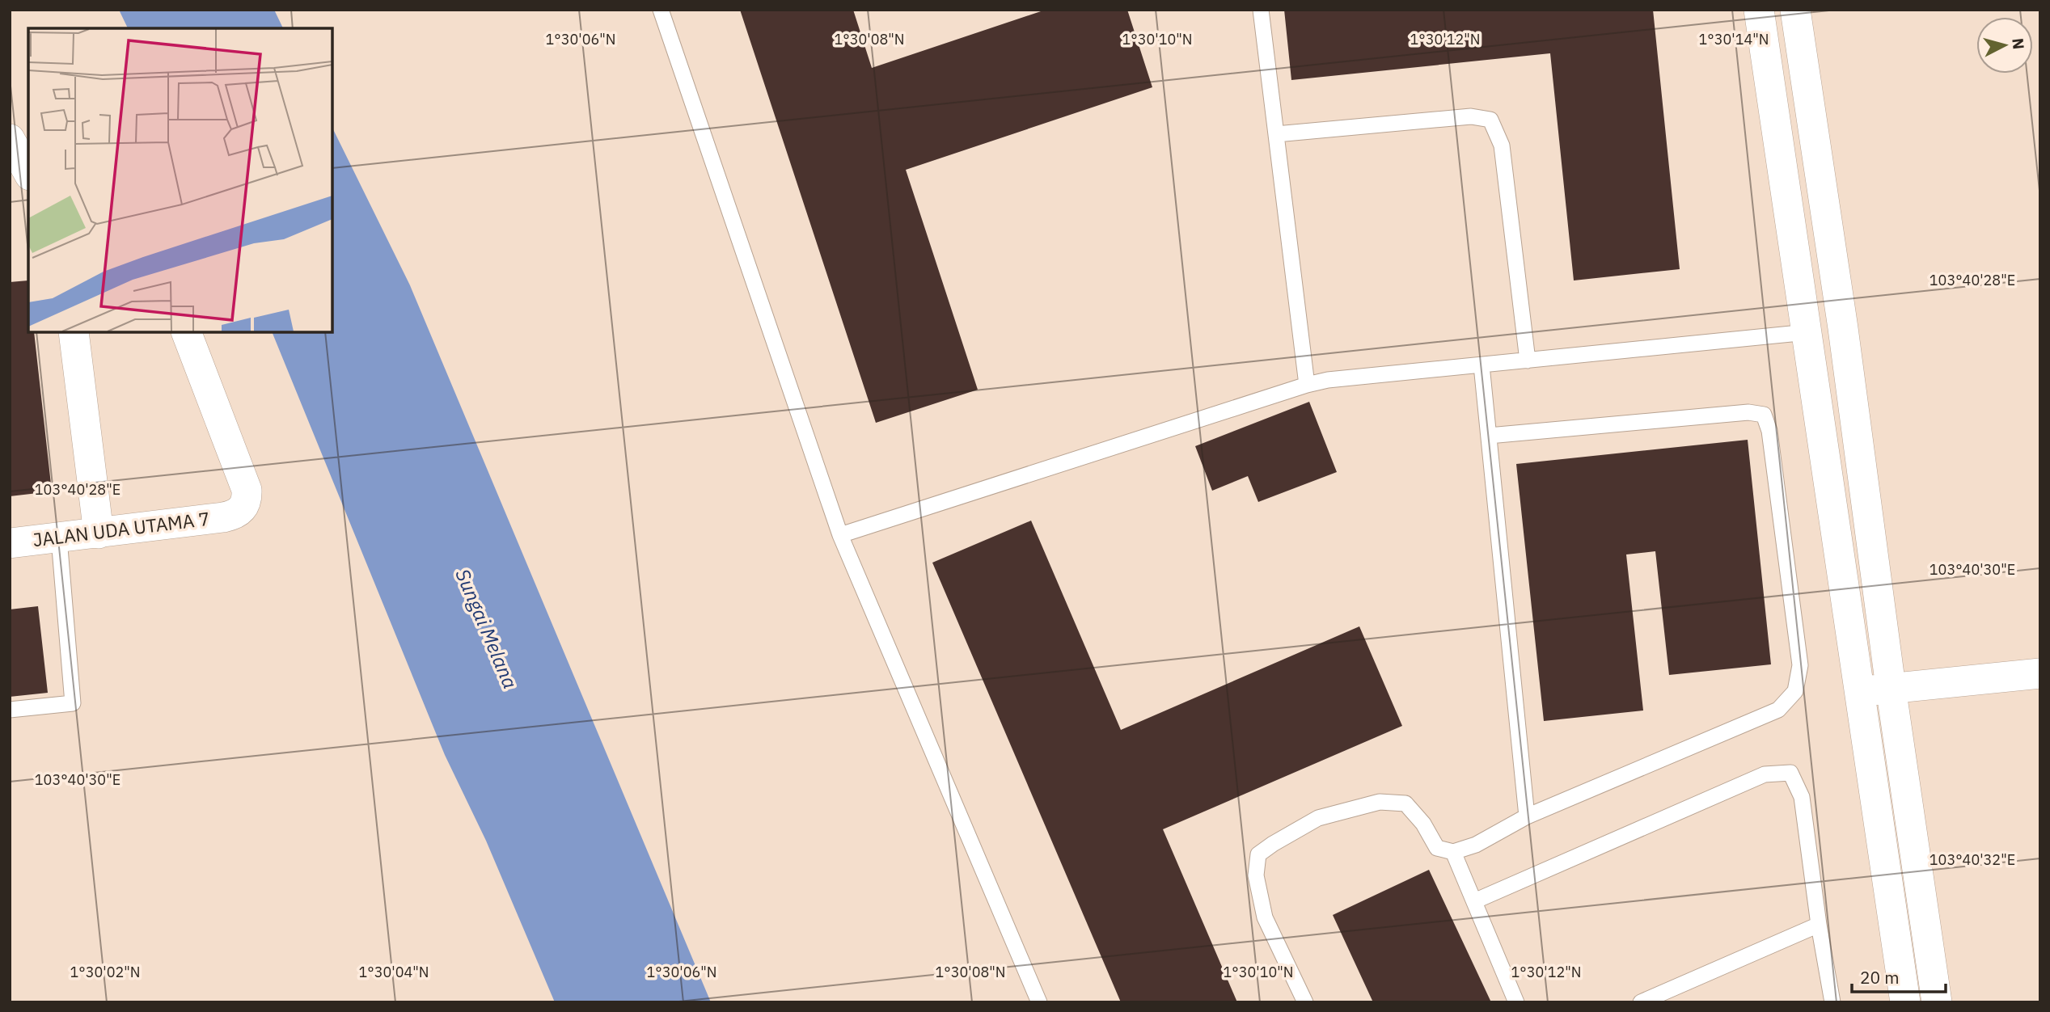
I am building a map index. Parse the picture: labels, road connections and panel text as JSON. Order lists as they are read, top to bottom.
{
  "streets": {
    "street": ["JALAN UDA UTAMA 7"]
  },
  "water": ["Sungai Melana"],
  "scale_bar": "20 m",
  "north": "right",
  "coordinates": [
    "1°30'06\"N",
    "1°30'08\"N",
    "1°30'10\"N",
    "1°30'12\"N",
    "1°30'14\"N",
    "103°40'28\"E",
    "103°40'30\"E",
    "103°40'32\"E",
    "1°30'02\"N",
    "1°30'04\"N"
  ]
}
